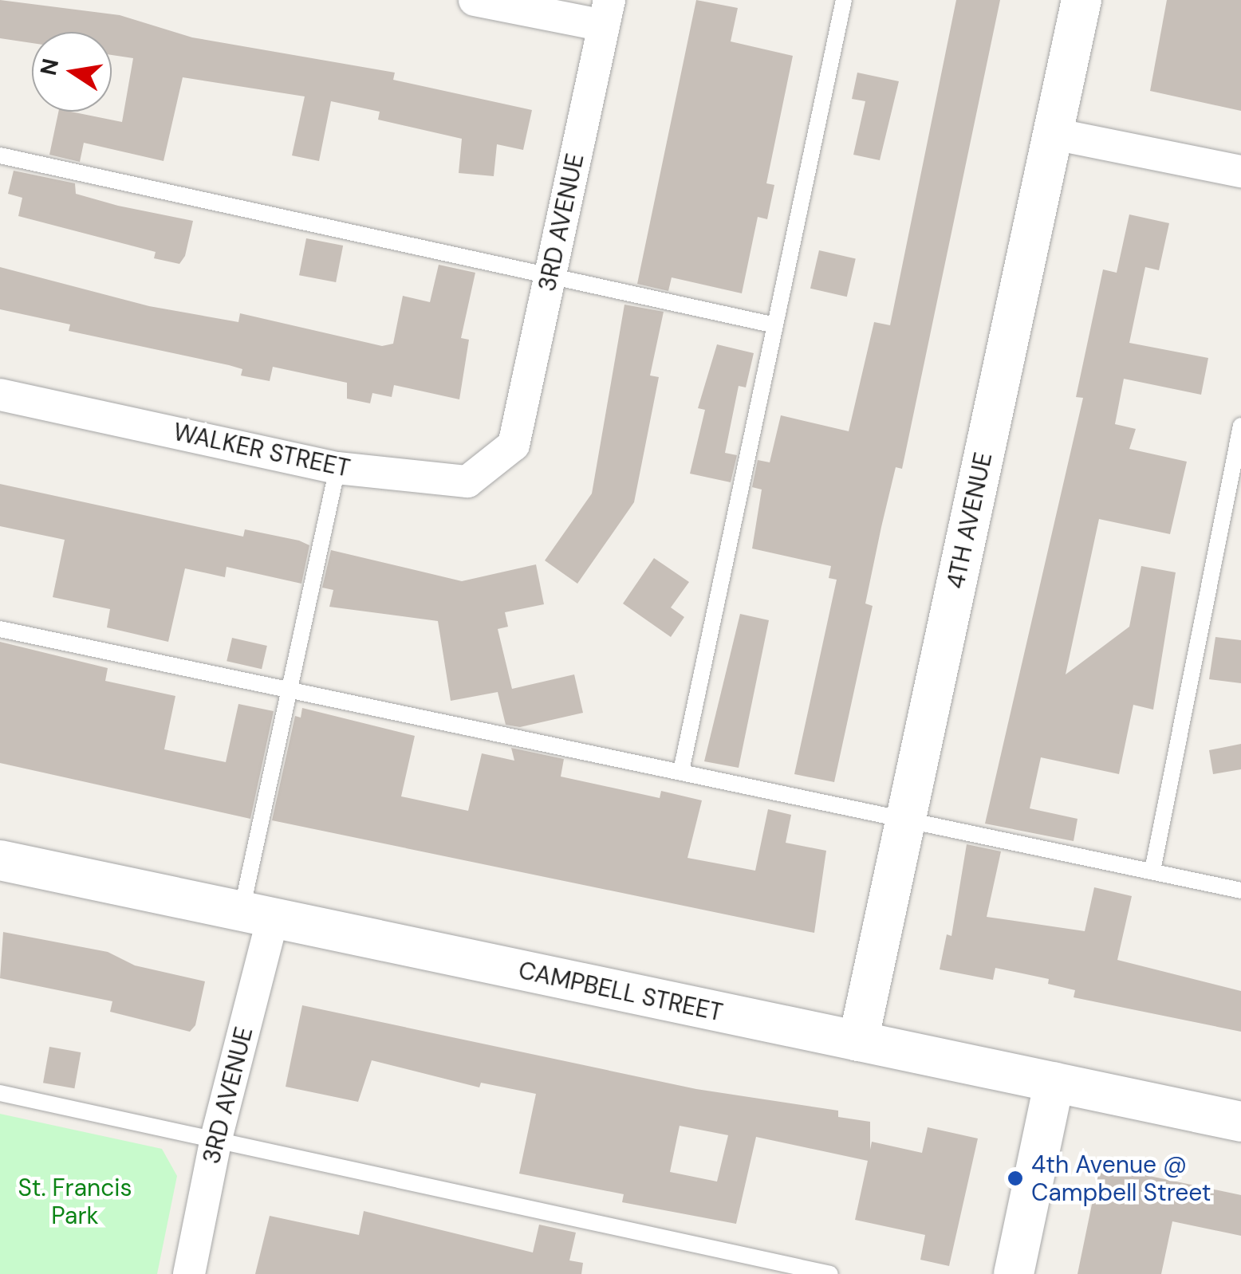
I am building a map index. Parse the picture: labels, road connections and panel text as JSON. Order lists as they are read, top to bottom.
{
  "streets": {
    "street": [
      "3RD AVENUE",
      "WALKER STREET",
      "4TH AVENUE",
      "CAMPBELL STREET"
    ]
  },
  "crossings": [
    ["3RD AVENUE", "WALKER STREET"],
    ["3RD AVENUE", "CAMPBELL STREET"],
    ["4TH AVENUE", "CAMPBELL STREET"]
  ],
  "parks": ["St. Francis Park"],
  "places": ["4th Avenue @ Campbell Street"],
  "north": "left"
}
